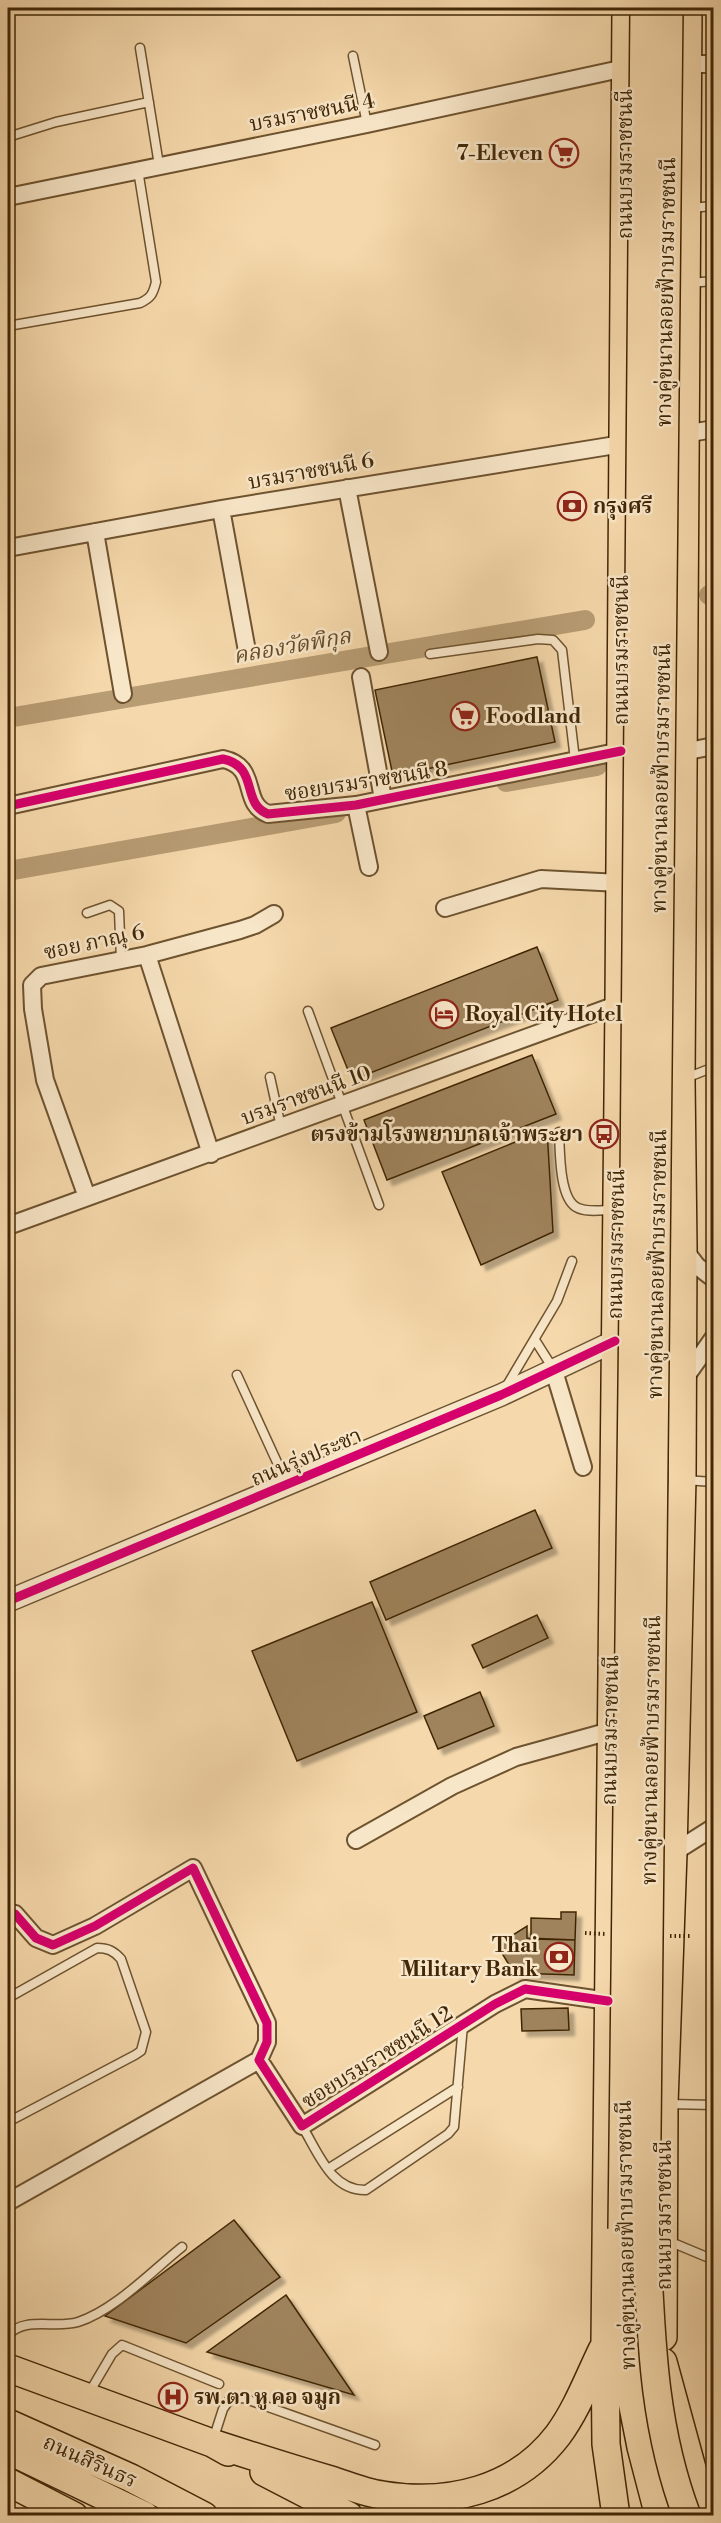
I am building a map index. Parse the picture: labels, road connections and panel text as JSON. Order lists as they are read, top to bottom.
{
  "streets": {
    "main road": ["ถนนบรมราชชนนี", "ทางคู่ขนานลอยฟ้าบรมราชชนนี", "ถนนสิรินธร"],
    "street": [
      "บรมราชชนนี 4",
      "บรมราชชนนี 6",
      "ซอยบรมราชชนนี 8",
      "ซอย ภาณุ 6",
      "บรมราชชนนี 10",
      "ถนนรุ่งประชา",
      "ซอยบรมราชชนนี 12"
    ]
  },
  "crossings": [
    ["บรมราชชนนี 4", "ถนนบรมราชชนนี"],
    ["ถนนบรมราชชนนี", "บรมราชชนนี 6"],
    ["ถนนบรมราชชนนี", "ซอยบรมราชชนนี 8"],
    ["ถนนบรมราชชนนี", "บรมราชชนนี 10"],
    ["ถนนบรมราชชนนี", "ถนนรุ่งประชา"],
    ["ถนนบรมราชชนนี", "ซอยบรมราชชนนี 12"],
    ["ซอย ภาณุ 6", "บรมราชชนนี 10"]
  ],
  "water": ["คลองวัดพิกุล"],
  "places": {
    "supermarket": ["7-Eleven", "Foodland"],
    "bank": ["กรุงศรี", "Thai Military Bank"],
    "hotel": ["Royal City Hotel"],
    "bus stop": ["ตรงข้ามโรงพยาบาลเจ้าพระยา"],
    "hospital": ["รพ.ตา หู คอ จมูก"]
  }
}
